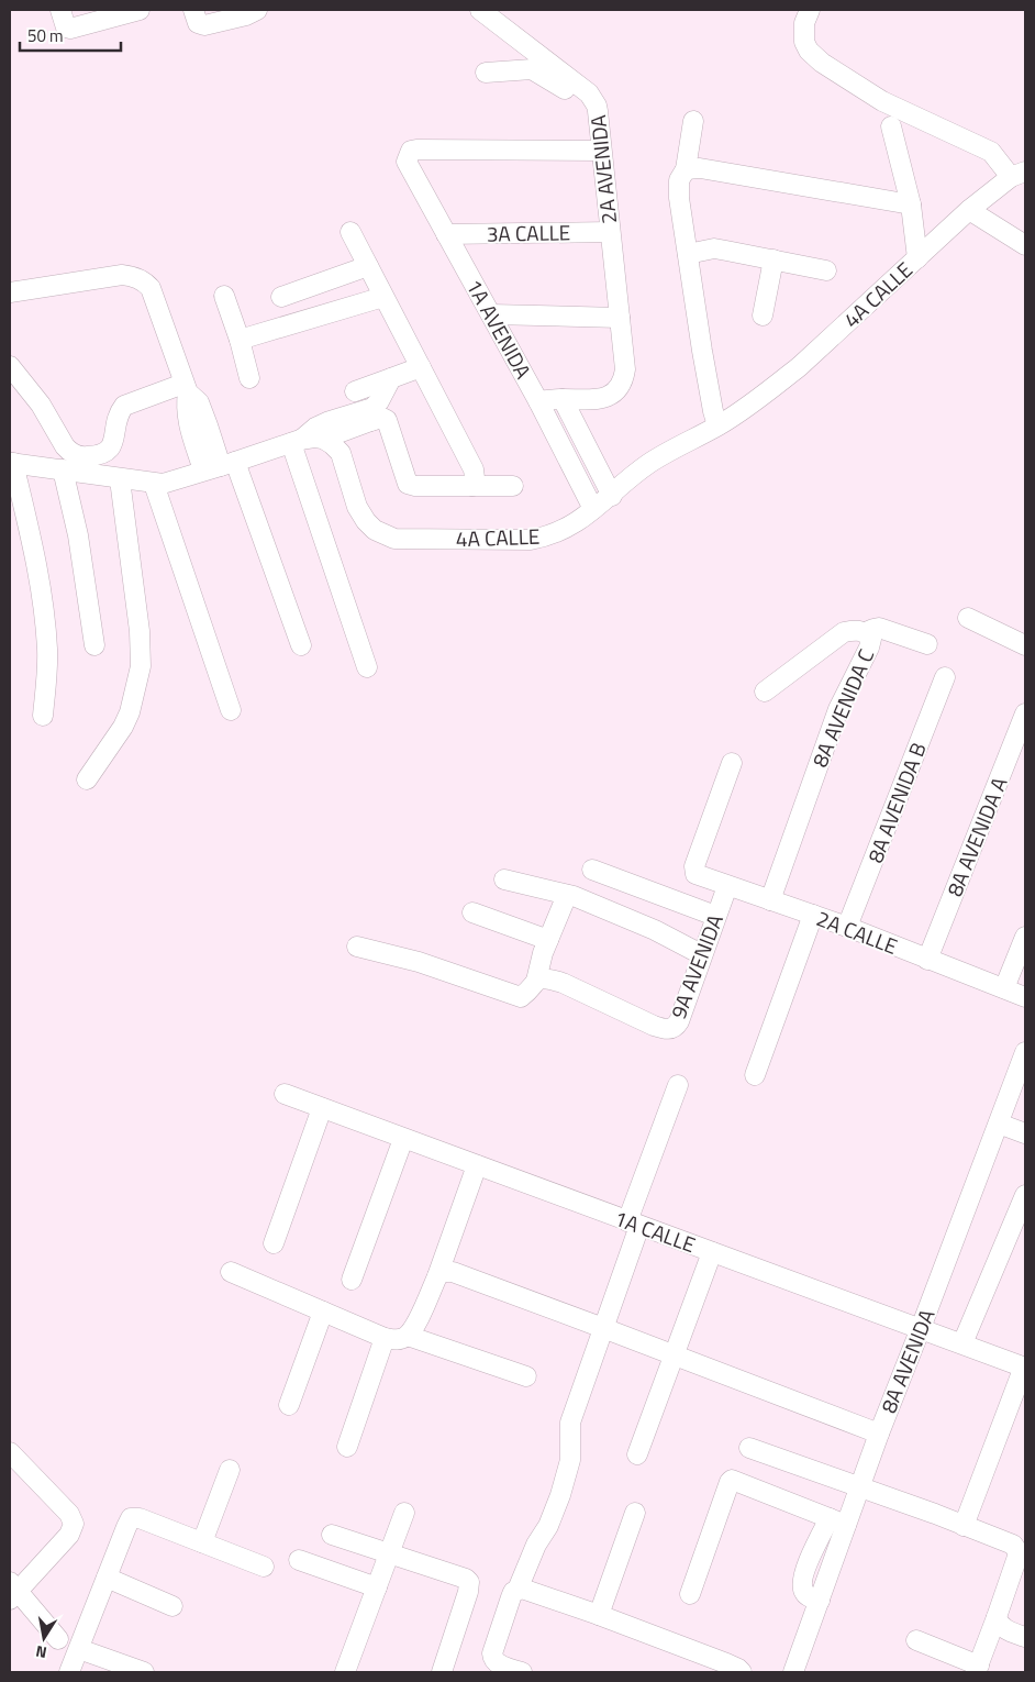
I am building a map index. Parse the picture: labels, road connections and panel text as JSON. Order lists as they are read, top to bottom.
{
  "streets": {
    "street": [
      "2A AVENIDA",
      "3A CALLE",
      "4A CALLE",
      "1A AVENIDA",
      "8A AVENIDA C",
      "8A AVENIDA B",
      "8A AVENIDA A",
      "2A CALLE",
      "9A AVENIDA",
      "1A CALLE",
      "8A AVENIDA"
    ]
  },
  "crossings": [
    ["2A AVENIDA", "3A CALLE"],
    ["2A AVENIDA", "1A AVENIDA"],
    ["3A CALLE", "1A AVENIDA"],
    ["4A CALLE", "1A AVENIDA"],
    ["8A AVENIDA C", "2A CALLE"],
    ["8A AVENIDA B", "2A CALLE"],
    ["8A AVENIDA A", "2A CALLE"],
    ["2A CALLE", "9A AVENIDA"],
    ["1A CALLE", "8A AVENIDA"]
  ],
  "scale_bar": "50 m",
  "north": "bottom"
}
